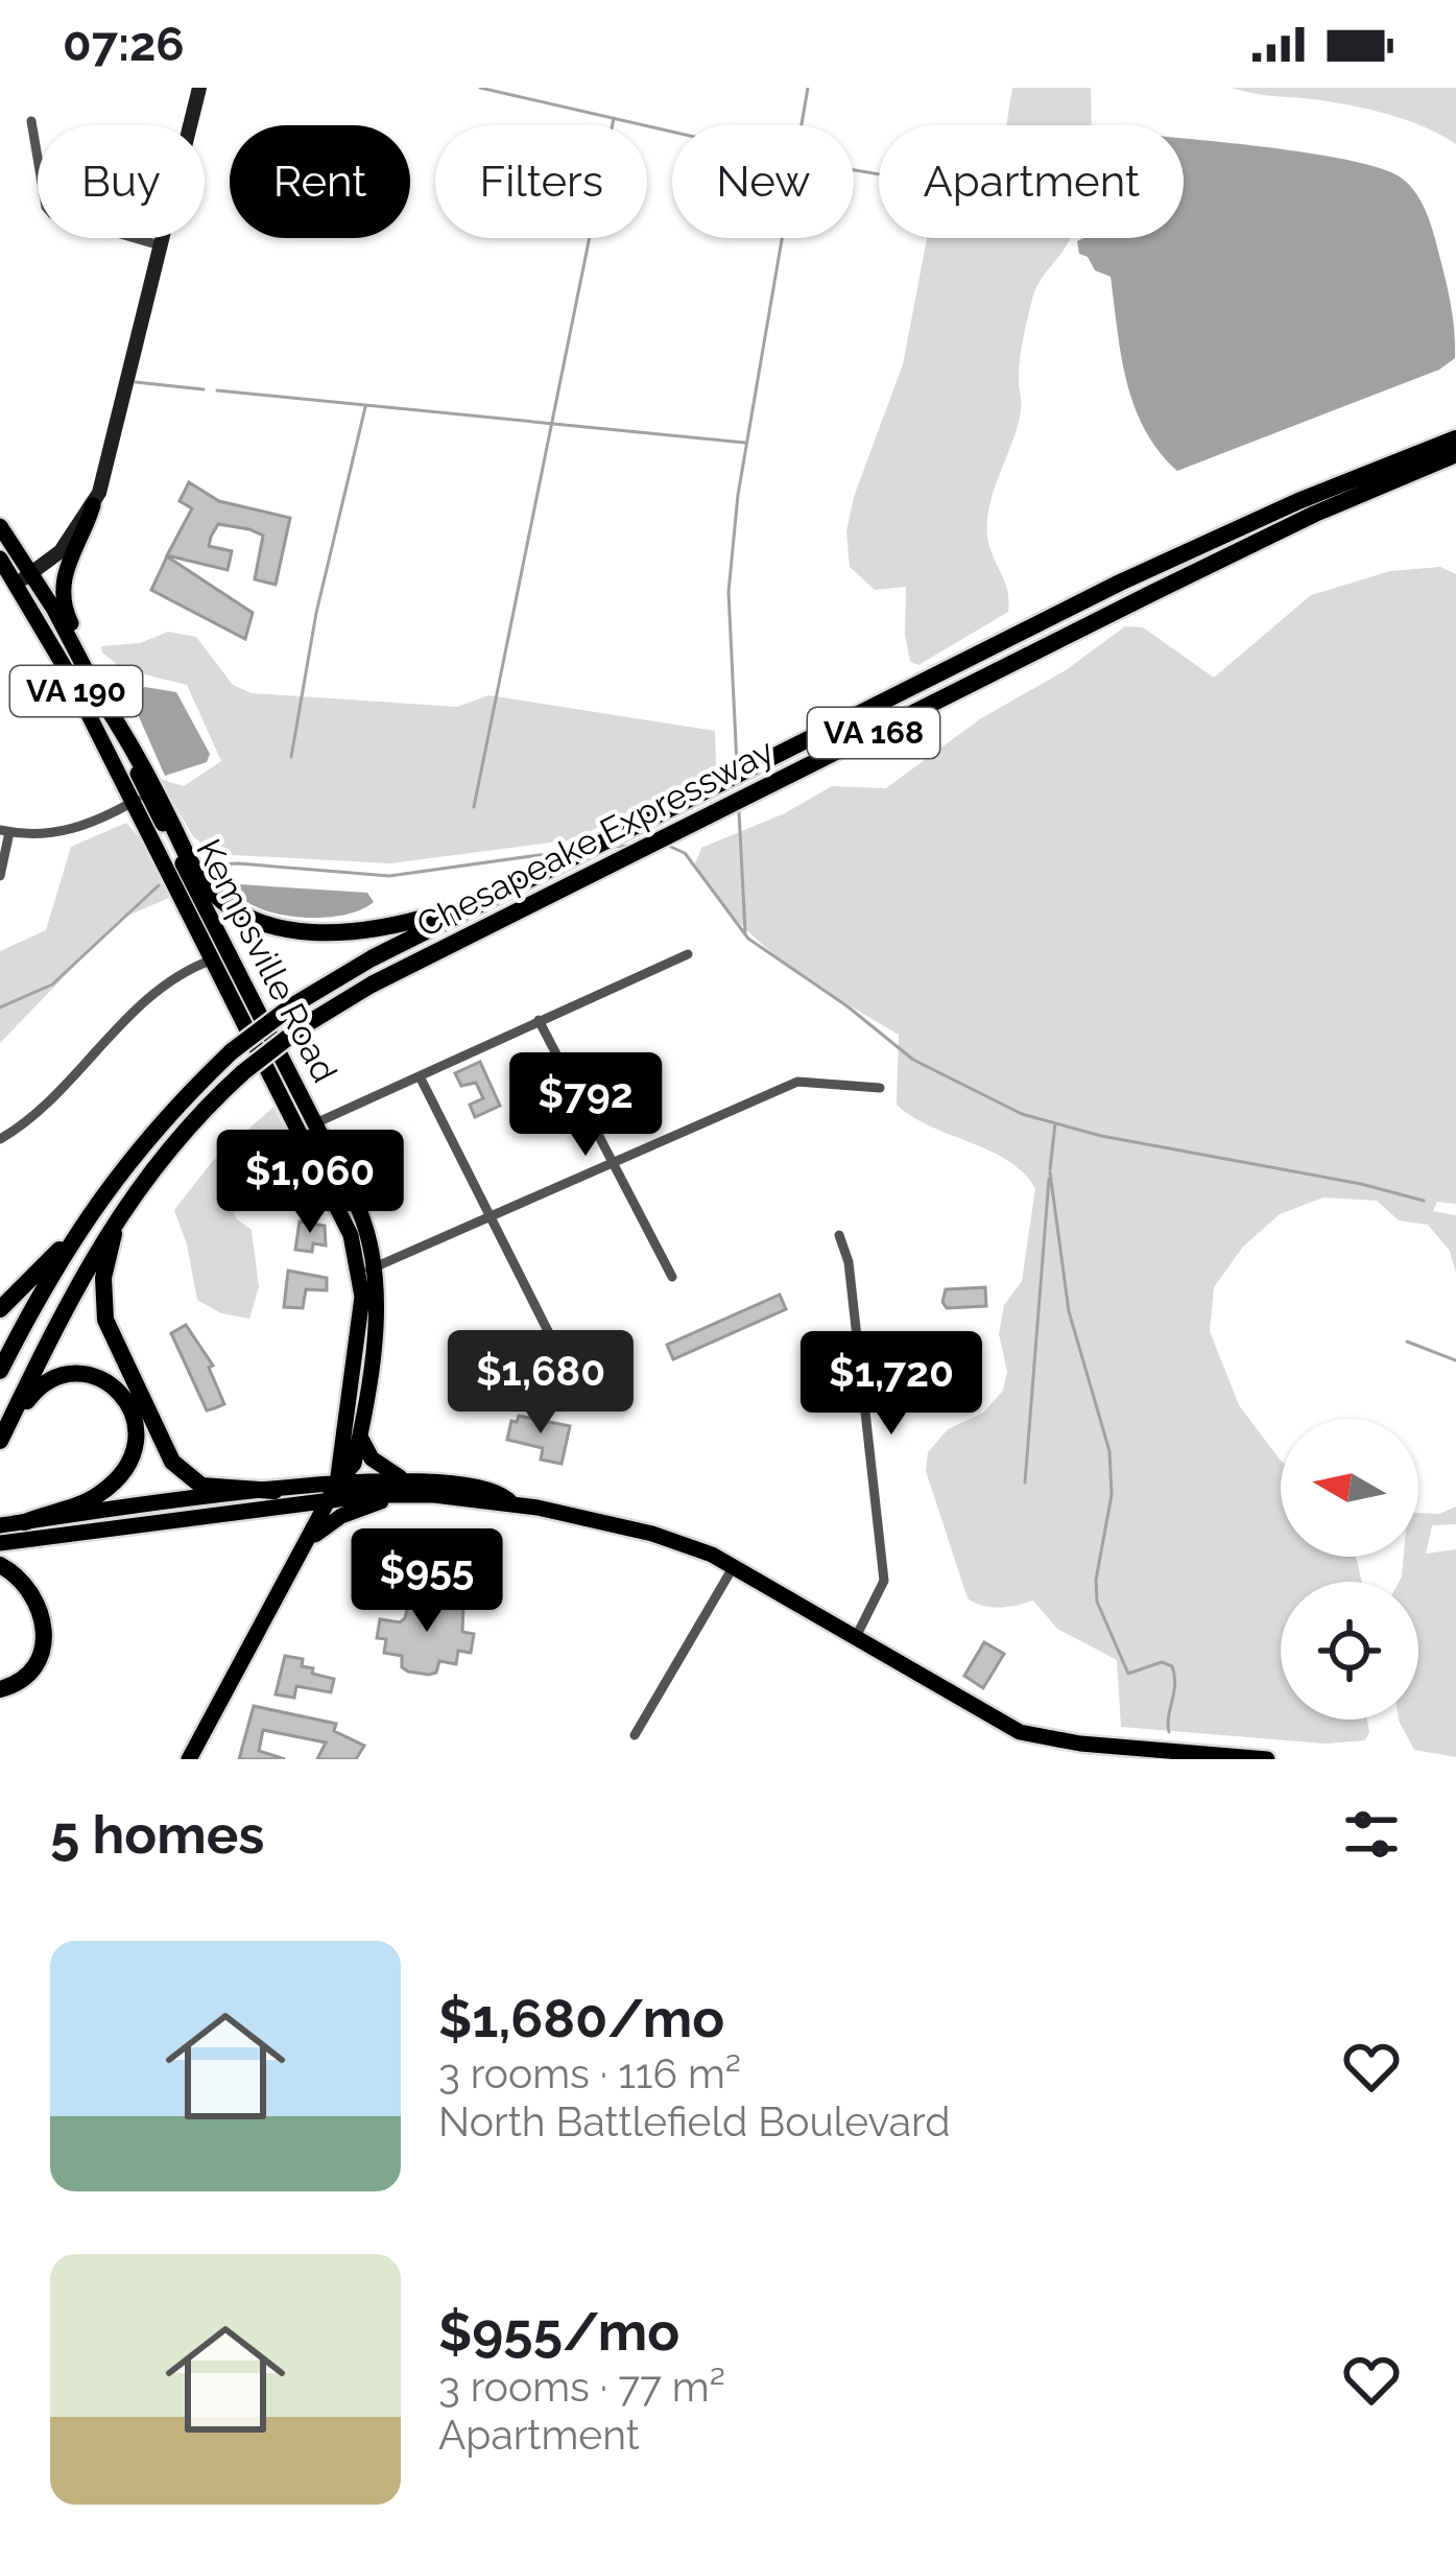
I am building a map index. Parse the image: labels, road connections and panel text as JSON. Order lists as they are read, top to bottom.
{
  "streets": {
    "highway": ["VA 168", "Chesapeake Expressway"],
    "main road": ["VA 190", "Kempsville Road"]
  },
  "crossings": [
    ["VA 190", "Kempsville Road"]
  ],
  "north": "left",
  "page": {
    "status": "07:26",
    "chip": [
      "Buy",
      "Rent",
      "Filters",
      "New",
      "Apartment"
    ],
    "price": [
      "$792",
      "$1,060",
      "$1,680",
      "$1,720",
      "$955"
    ],
    "heading": "5 homes",
    "list": [
      {
        "name": "$1,680/mo",
        "note": "3 rooms · 116 m² · North Battlefield Boulevard"
      },
      {
        "name": "$955/mo",
        "note": "3 rooms · 77 m² · Apartment"
      }
    ]
  }
}
